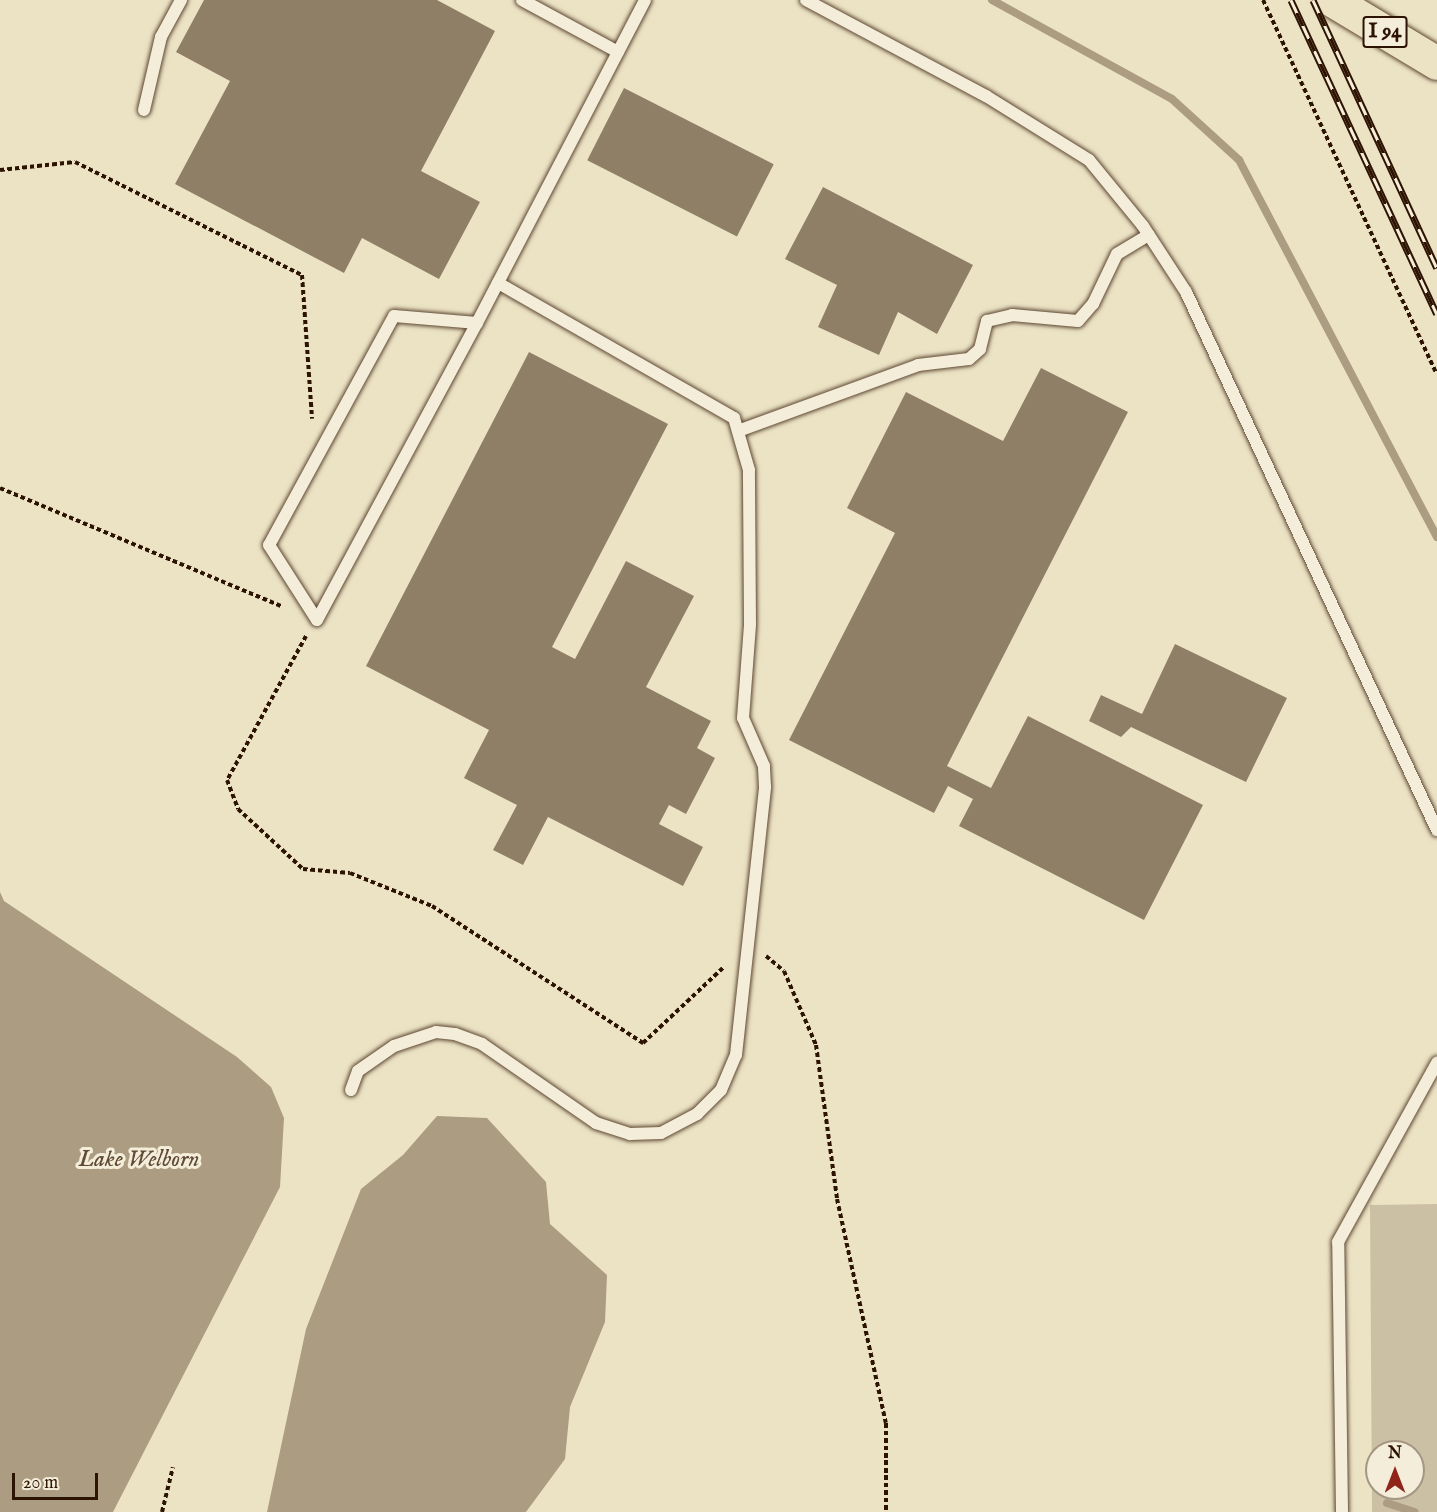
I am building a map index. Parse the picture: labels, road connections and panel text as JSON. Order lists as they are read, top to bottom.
{
  "streets": {
    "highway": ["I 94"]
  },
  "water": ["Lake Welborn"],
  "scale_bar": "20 m",
  "north": "top"
}
